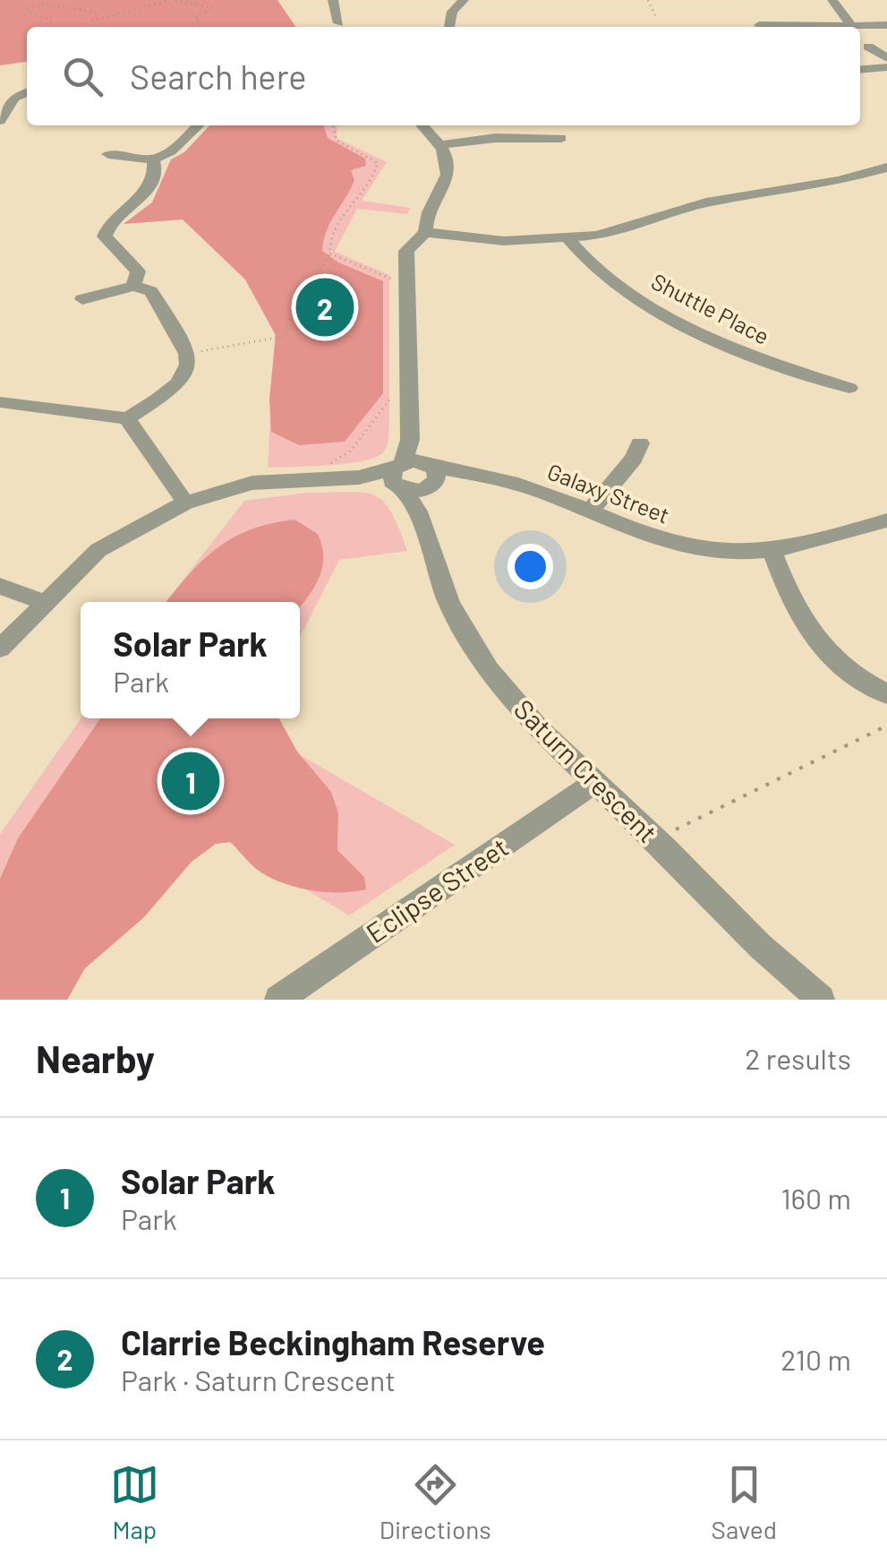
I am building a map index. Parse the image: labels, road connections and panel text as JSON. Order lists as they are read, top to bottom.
{
  "streets": {
    "street": [
      "Shuttle Place",
      "Galaxy Street",
      "Saturn Crescent",
      "Eclipse Street"
    ]
  },
  "crossings": [
    ["Galaxy Street", "Saturn Crescent"],
    ["Saturn Crescent", "Eclipse Street"]
  ],
  "page": {
    "search": "Search here",
    "pins": ["2", "1"],
    "popup": ["Solar Park", "Park"],
    "heading": ["Nearby", "2 results"],
    "list": [
      {
        "mark": "1",
        "name": "Solar Park",
        "note": "Park",
        "value": "160 m"
      },
      {
        "mark": "2",
        "name": "Clarrie Beckingham Reserve",
        "note": "Park · Saturn Crescent",
        "value": "210 m"
      }
    ],
    "nav": ["Map", "Directions", "Saved"]
  }
}
